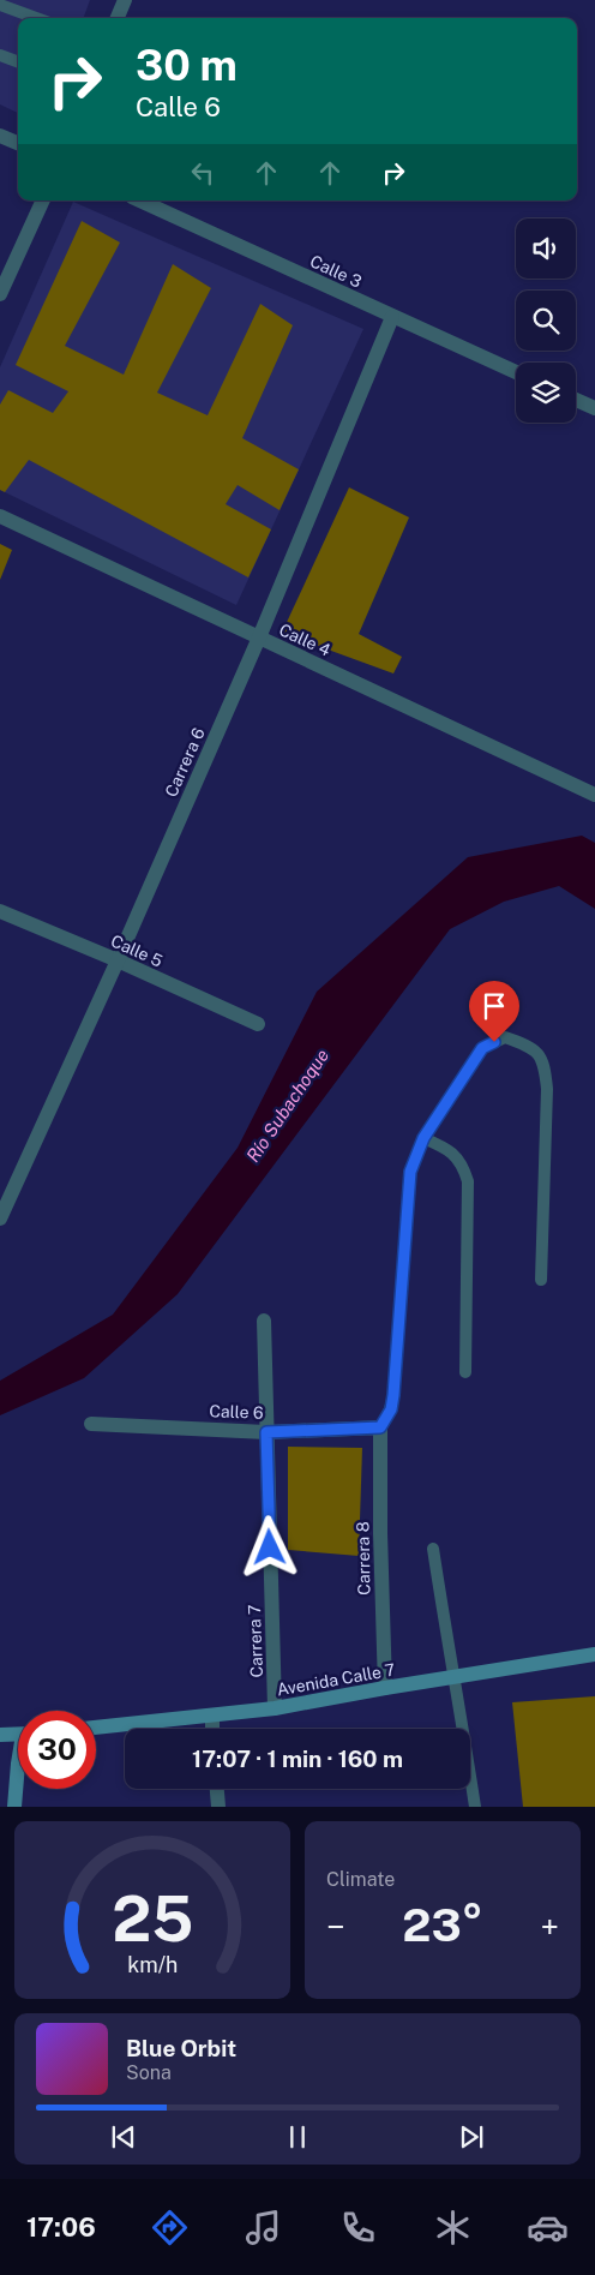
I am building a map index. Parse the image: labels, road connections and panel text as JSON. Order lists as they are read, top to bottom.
{
  "streets": {
    "main road": ["Avenida Calle 7"],
    "street": [
      "Calle 3",
      "Calle 4",
      "Carrera 6",
      "Calle 5",
      "Calle 6",
      "Carrera 8",
      "Carrera 7"
    ]
  },
  "crossings": [
    ["Calle 3", "Carrera 6"],
    ["Calle 4", "Carrera 6"],
    ["Carrera 6", "Calle 5"],
    ["Calle 6", "Carrera 8"],
    ["Calle 6", "Carrera 7"],
    ["Carrera 8", "Avenida Calle 7"],
    ["Carrera 7", "Avenida Calle 7"]
  ],
  "water": ["Río Subachoque"],
  "page": {
    "turn": ["30 m", "Calle 6"],
    "limit": "30",
    "trip": "17:07 · 1 min · 160 m",
    "tile": "Climate",
    "heat": ["−", "23°", "+"],
    "song": ["Blue Orbit", "Sona"],
    "tabs": "17:06",
    "gauge": ["25", "km/h"]
  }
}
